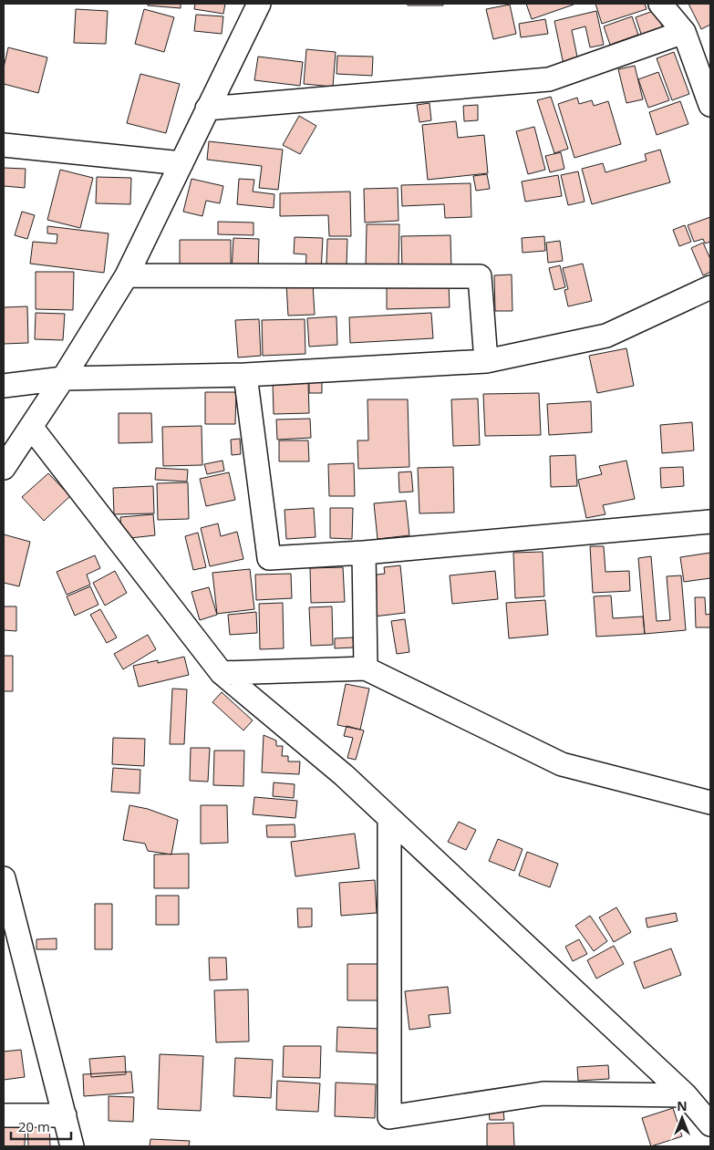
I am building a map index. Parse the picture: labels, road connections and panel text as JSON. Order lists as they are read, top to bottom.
{
  "scale_bar": "20 m",
  "north": "top"
}
